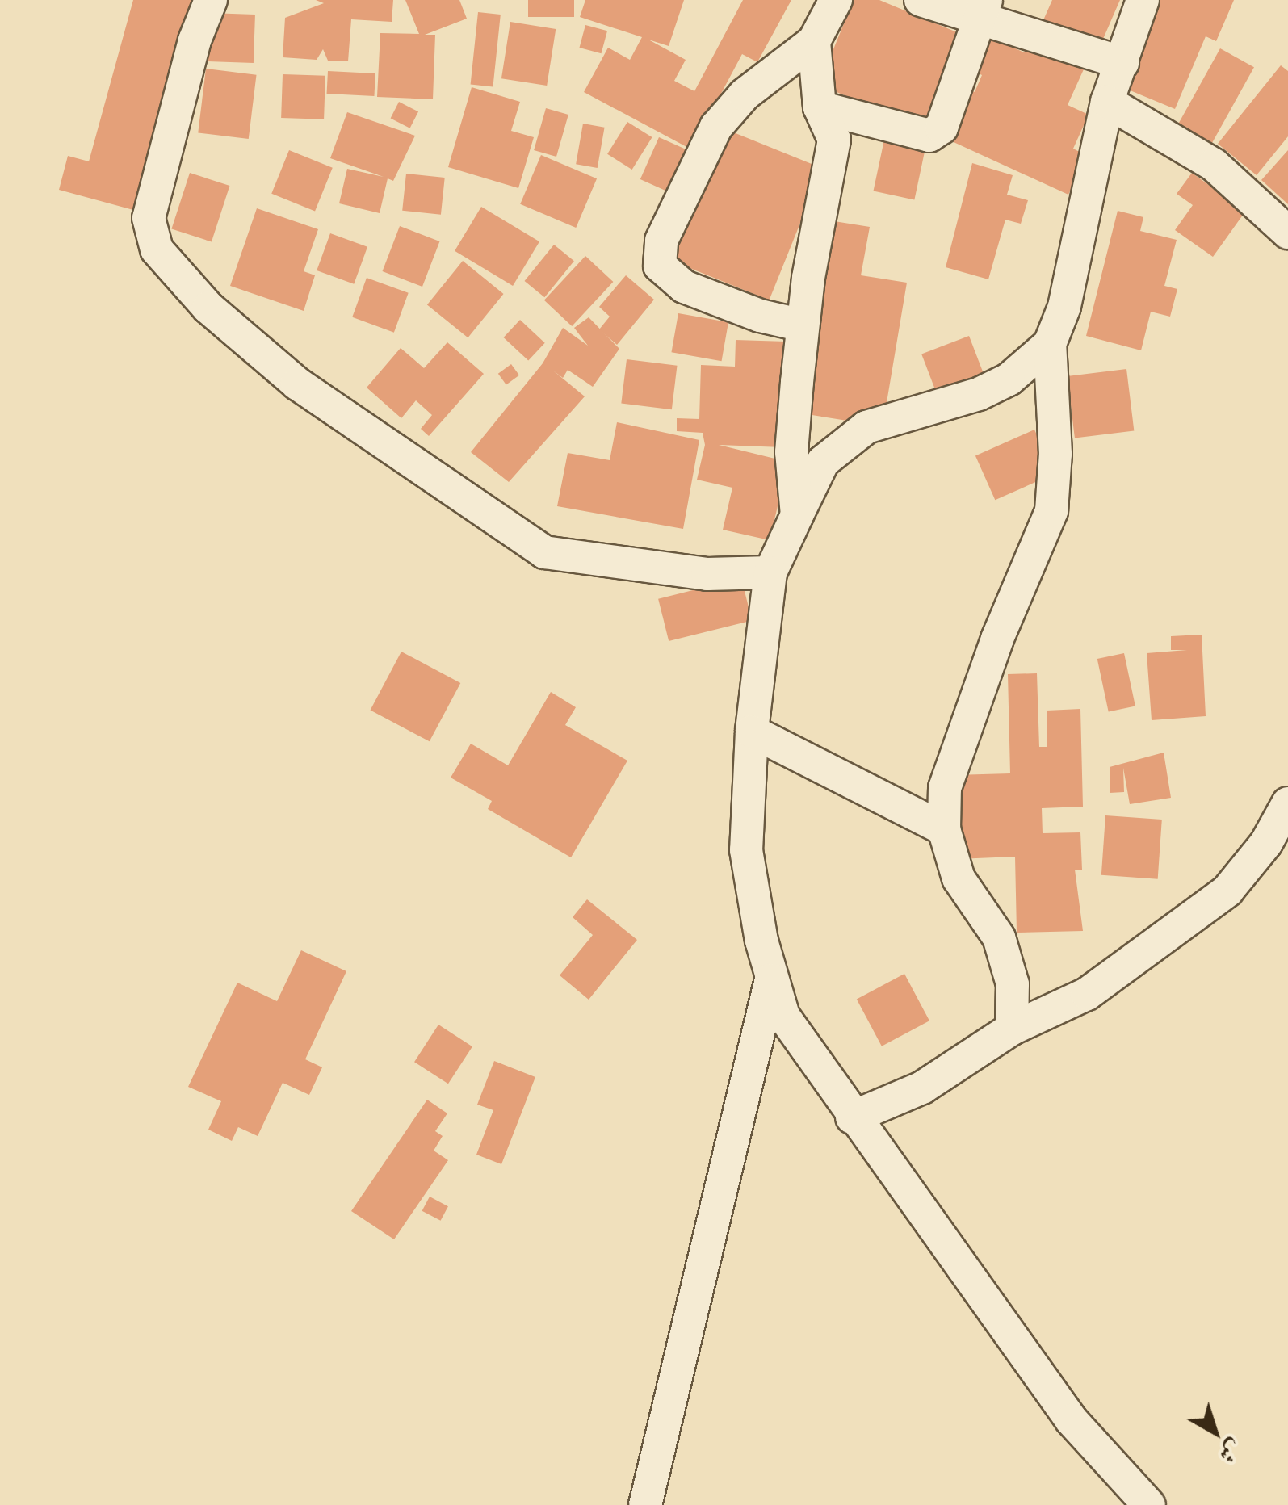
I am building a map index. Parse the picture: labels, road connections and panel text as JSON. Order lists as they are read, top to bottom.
{
  "north": "bottom right"
}
